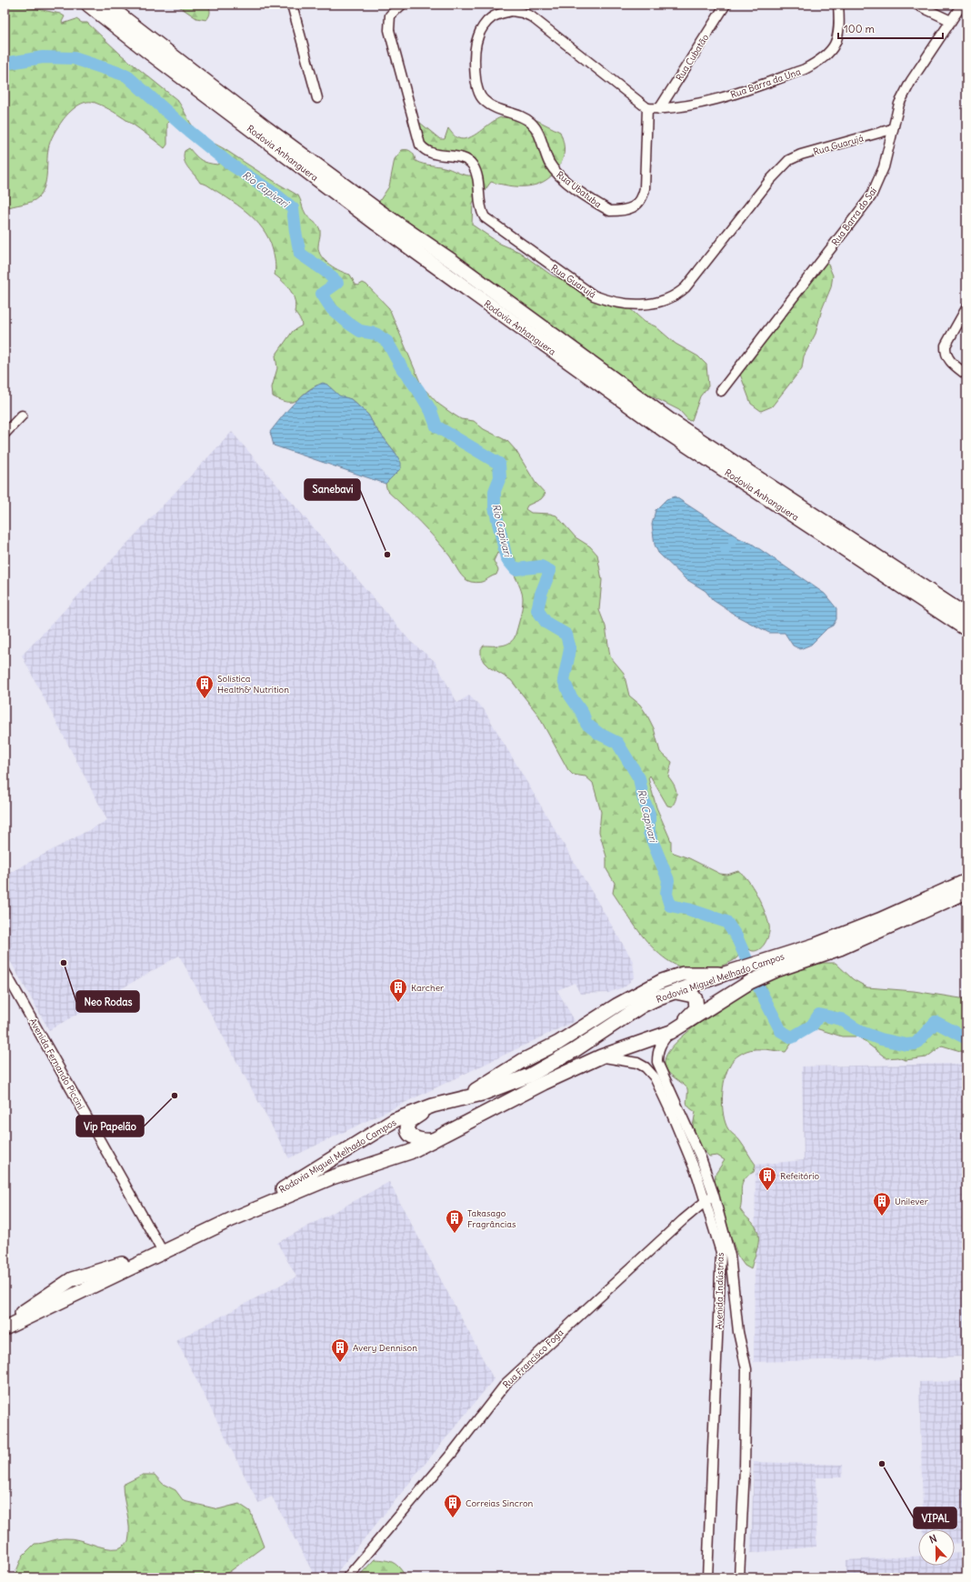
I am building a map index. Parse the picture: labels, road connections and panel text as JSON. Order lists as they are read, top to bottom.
{
  "streets": {
    "highway": ["Rodovia Anhanguera", "Rodovia Miguel Melhado Campos"],
    "street": [
      "Rua Cubatão",
      "Rua Barra da Una",
      "Rua Guarujá",
      "Rua Ubatuba",
      "Rua Barra do Saí",
      "Avenida Fernando Piccini",
      "Avenida Indústrias",
      "Rua Francisco Foga"
    ]
  },
  "crossings": [
    ["Rua Cubatão", "Rua Barra da Una"],
    ["Rua Barra da Una", "Rua Ubatuba"],
    ["Rua Guarujá", "Rua Barra do Saí"],
    ["Rodovia Miguel Melhado Campos", "Avenida Fernando Piccini"],
    ["Rodovia Miguel Melhado Campos", "Avenida Indústrias"],
    ["Avenida Indústrias", "Rua Francisco Foga"]
  ],
  "water": ["Rio Capivari"],
  "places": {
    "other": [
      "Sanebavi",
      "Neo Rodas",
      "Vip Papelão",
      "VIPAL"
    ],
    "building": [
      "Solística Health& Nutrition",
      "Karcher",
      "Refeitório",
      "Unilever",
      "Takasago Fragrâncias",
      "Avery Dennison",
      "Correias Sincron"
    ]
  },
  "scale_bar": "100 m",
  "north": "top"
}
